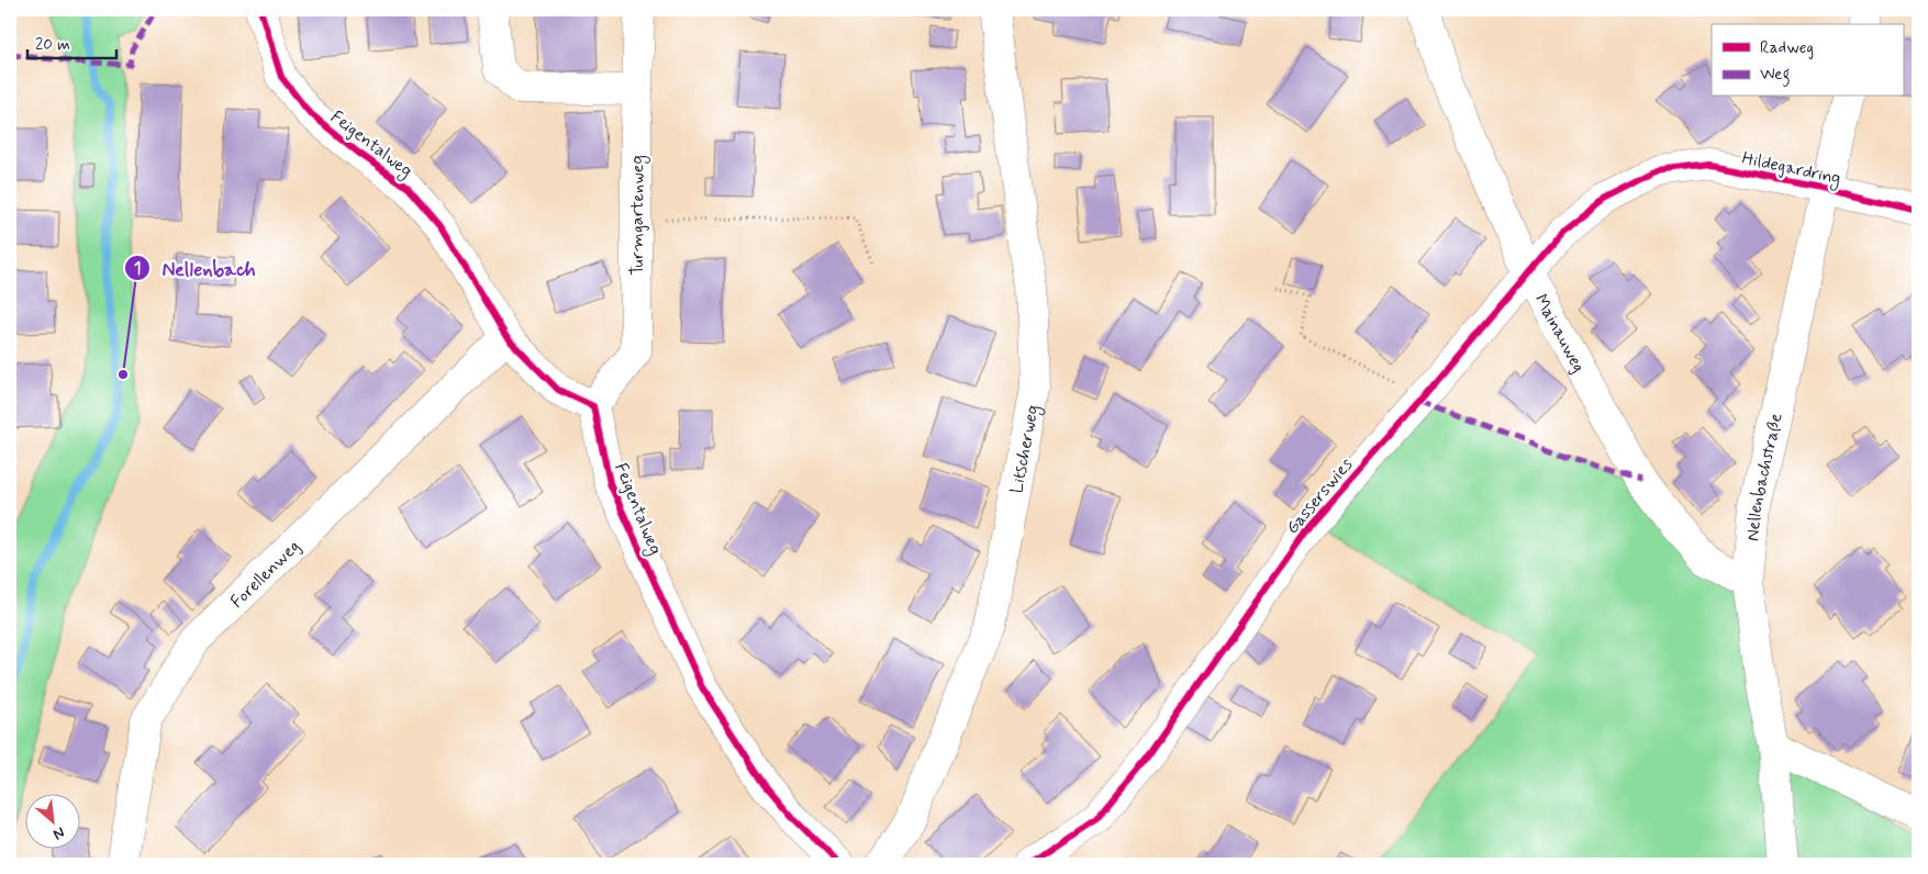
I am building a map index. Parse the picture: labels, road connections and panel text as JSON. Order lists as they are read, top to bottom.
{
  "streets": {
    "street": [
      "Feigentalweg",
      "Hildegardring",
      "Turmgartenweg",
      "Mainauweg",
      "Litscherweg",
      "Nellenbachstraße",
      "Gasserswies",
      "Forellenweg"
    ]
  },
  "crossings": [
    ["Feigentalweg", "Turmgartenweg"],
    ["Feigentalweg", "Forellenweg"],
    ["Hildegardring", "Nellenbachstraße"],
    ["Hildegardring", "Gasserswies"],
    ["Mainauweg", "Nellenbachstraße"],
    ["Mainauweg", "Gasserswies"]
  ],
  "places": ["Nellenbach"],
  "legend": ["Radweg", "Weg"],
  "scale_bar": "20 m",
  "north": "bottom right"
}
